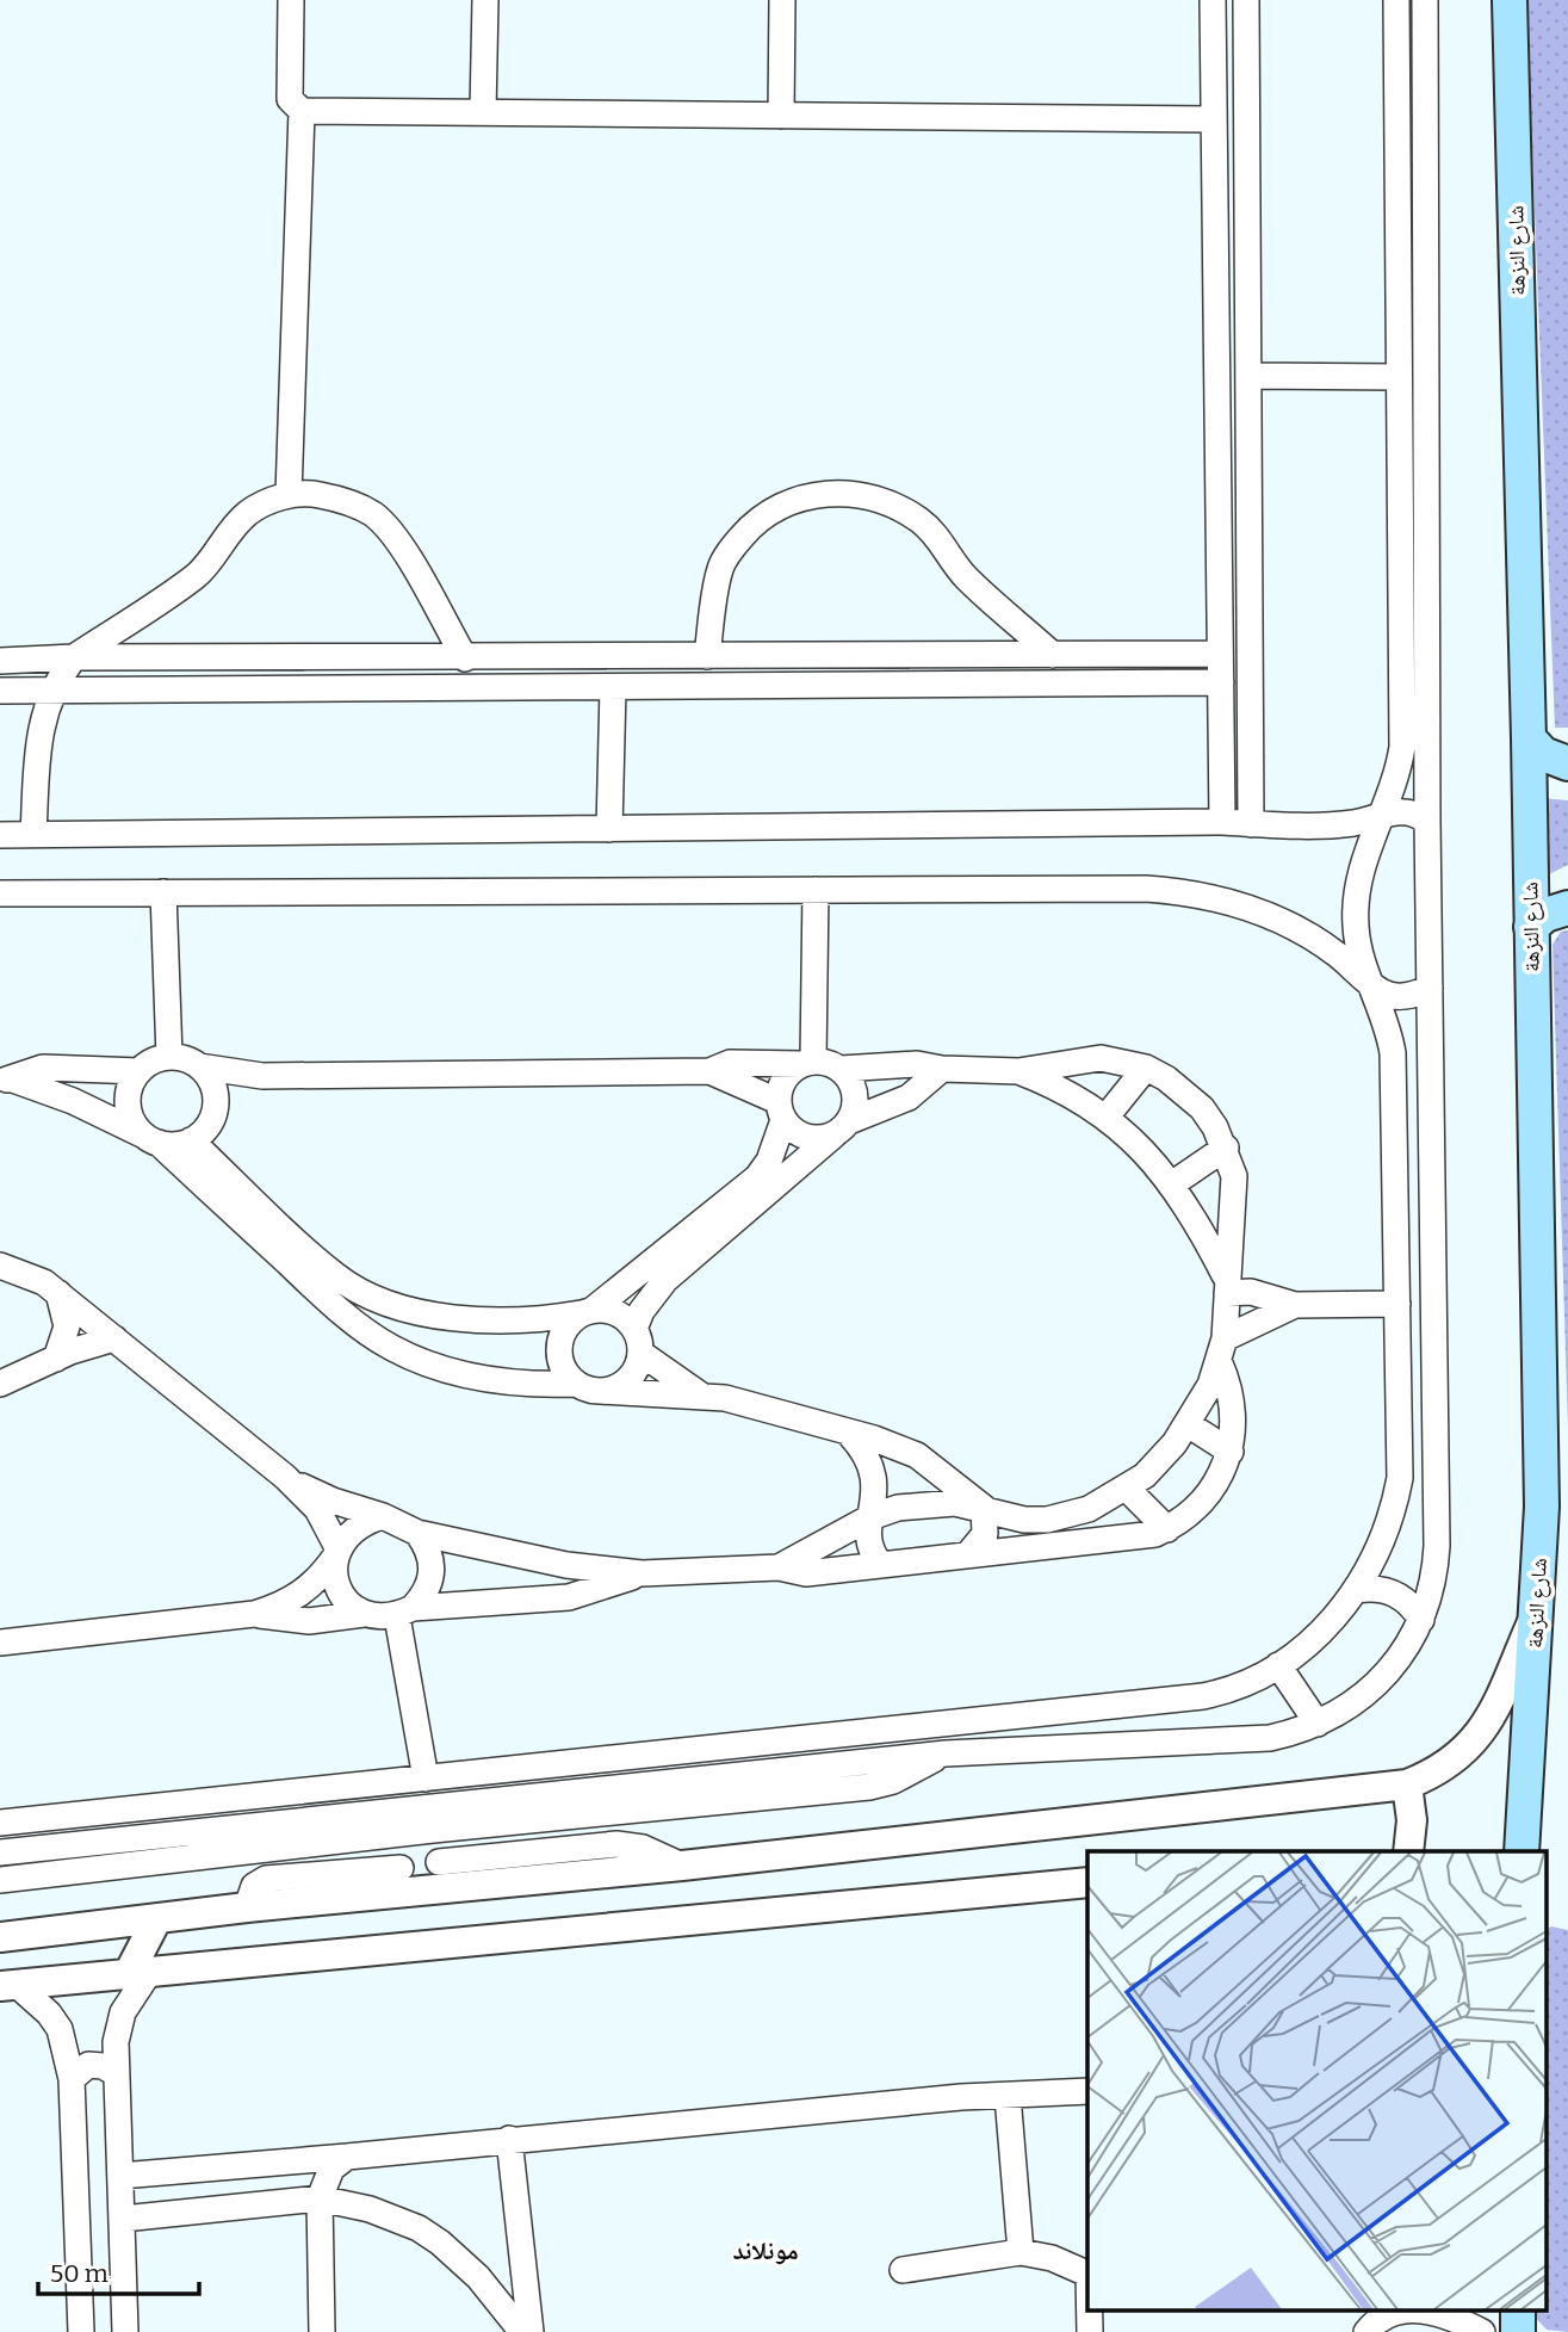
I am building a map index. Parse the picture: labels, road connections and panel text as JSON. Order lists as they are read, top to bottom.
{
  "streets": {
    "main road": ["شارع النزهة"]
  },
  "districts": ["مونلاند"],
  "scale_bar": "50 m"
}
